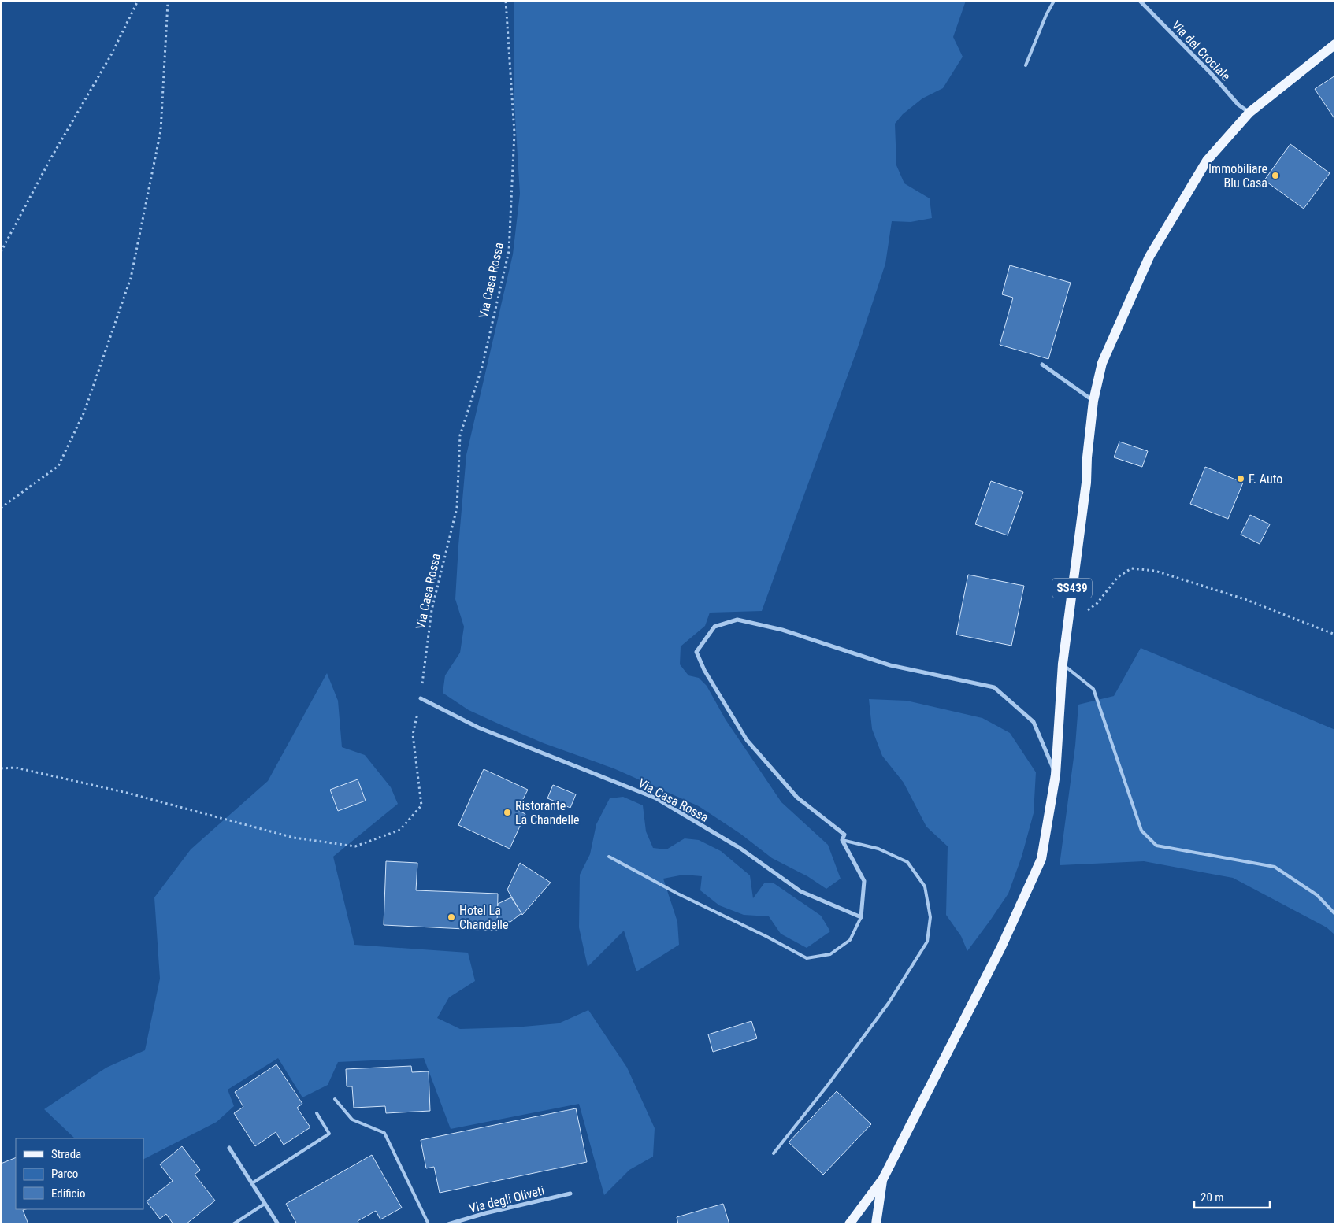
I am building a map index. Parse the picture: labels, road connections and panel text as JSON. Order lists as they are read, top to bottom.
{
  "streets": {
    "main road": ["SS439"],
    "street": ["Via del Crociale", "Via Casa Rossa", "Via degli Oliveti"]
  },
  "crossings": [
    ["Via del Crociale", "SS439"]
  ],
  "places": [
    "Immobiliare Blu Casa",
    "F. Auto",
    "Ristorante La Chandelle",
    "Hotel La Chandelle"
  ],
  "legend": ["Strada", "Parco", "Edificio"],
  "scale_bar": "20 m"
}
